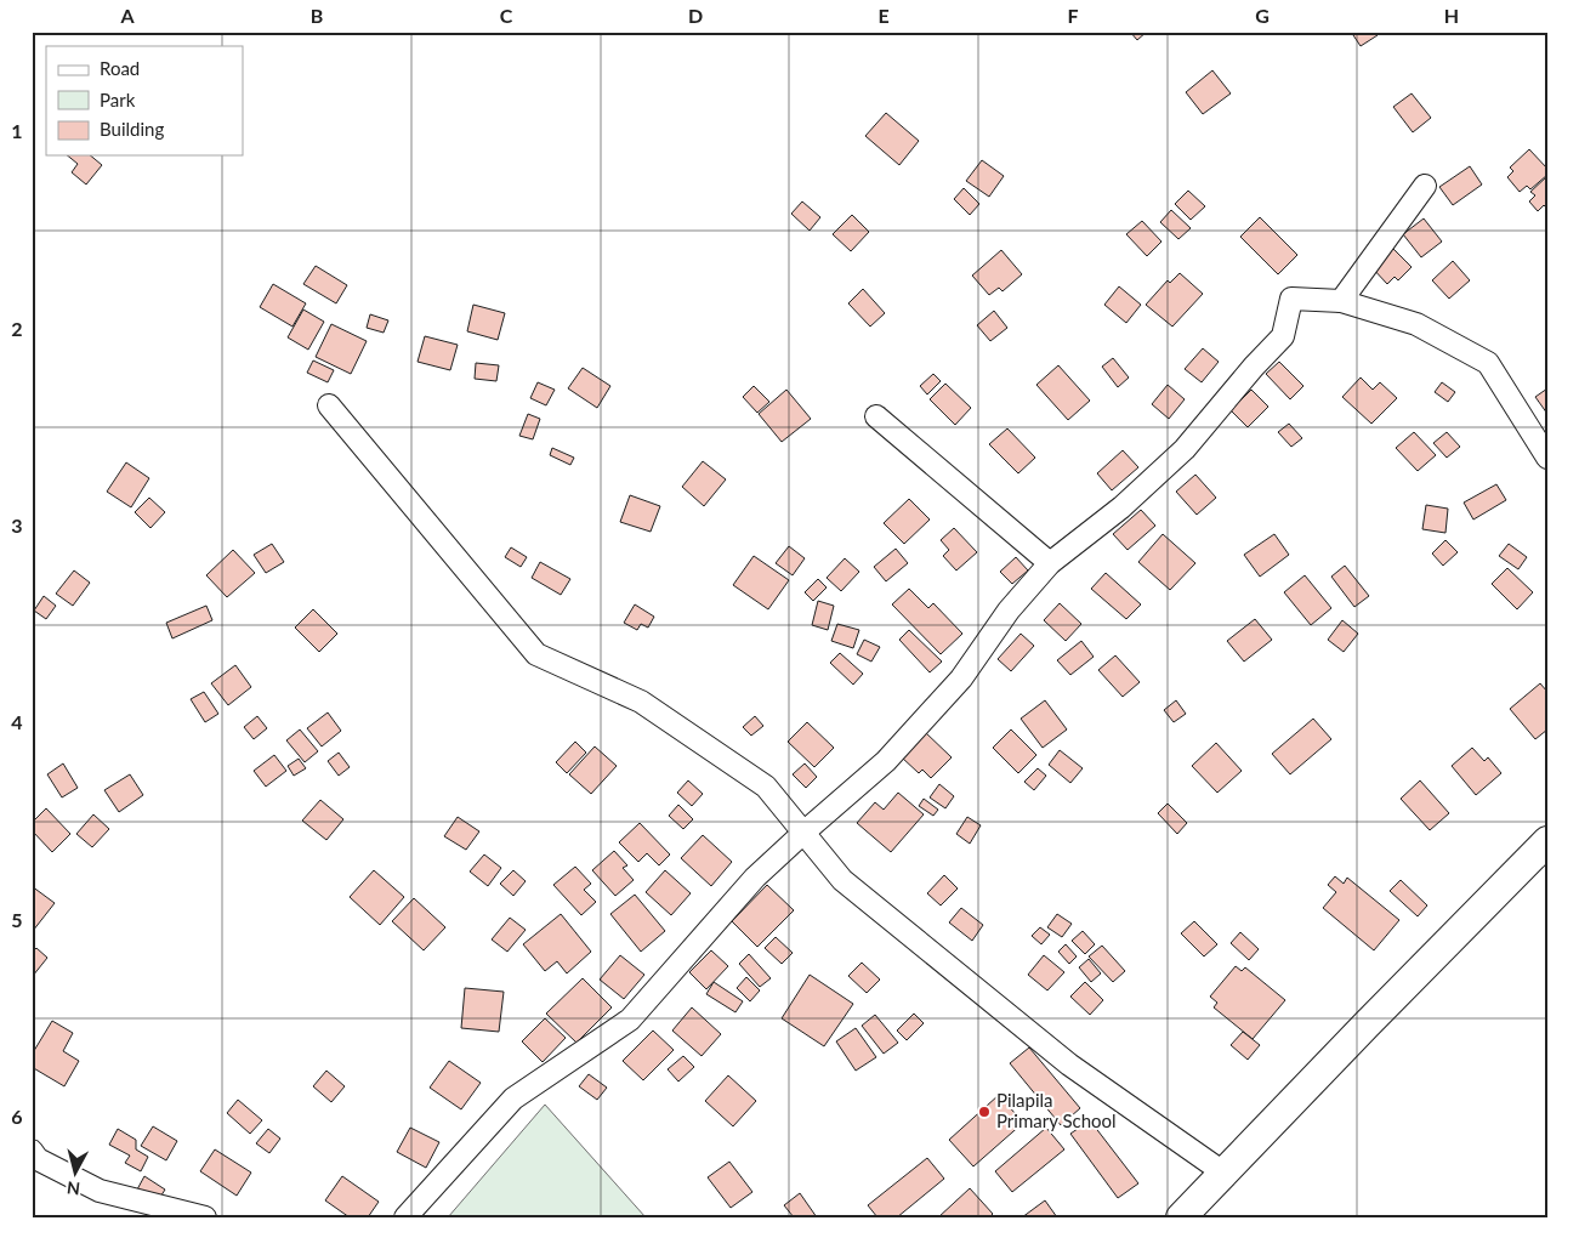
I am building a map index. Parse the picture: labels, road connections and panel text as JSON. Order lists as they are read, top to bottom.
{
  "places": ["Pilapila Primary School"],
  "legend": ["Road", "Park", "Building"],
  "north": "bottom",
  "grid": {
    "columns": [
      "A",
      "B",
      "C",
      "D",
      "E",
      "F",
      "G",
      "H"
    ],
    "rows": [
      "1",
      "2",
      "3",
      "4",
      "5",
      "6"
    ]
  }
}
